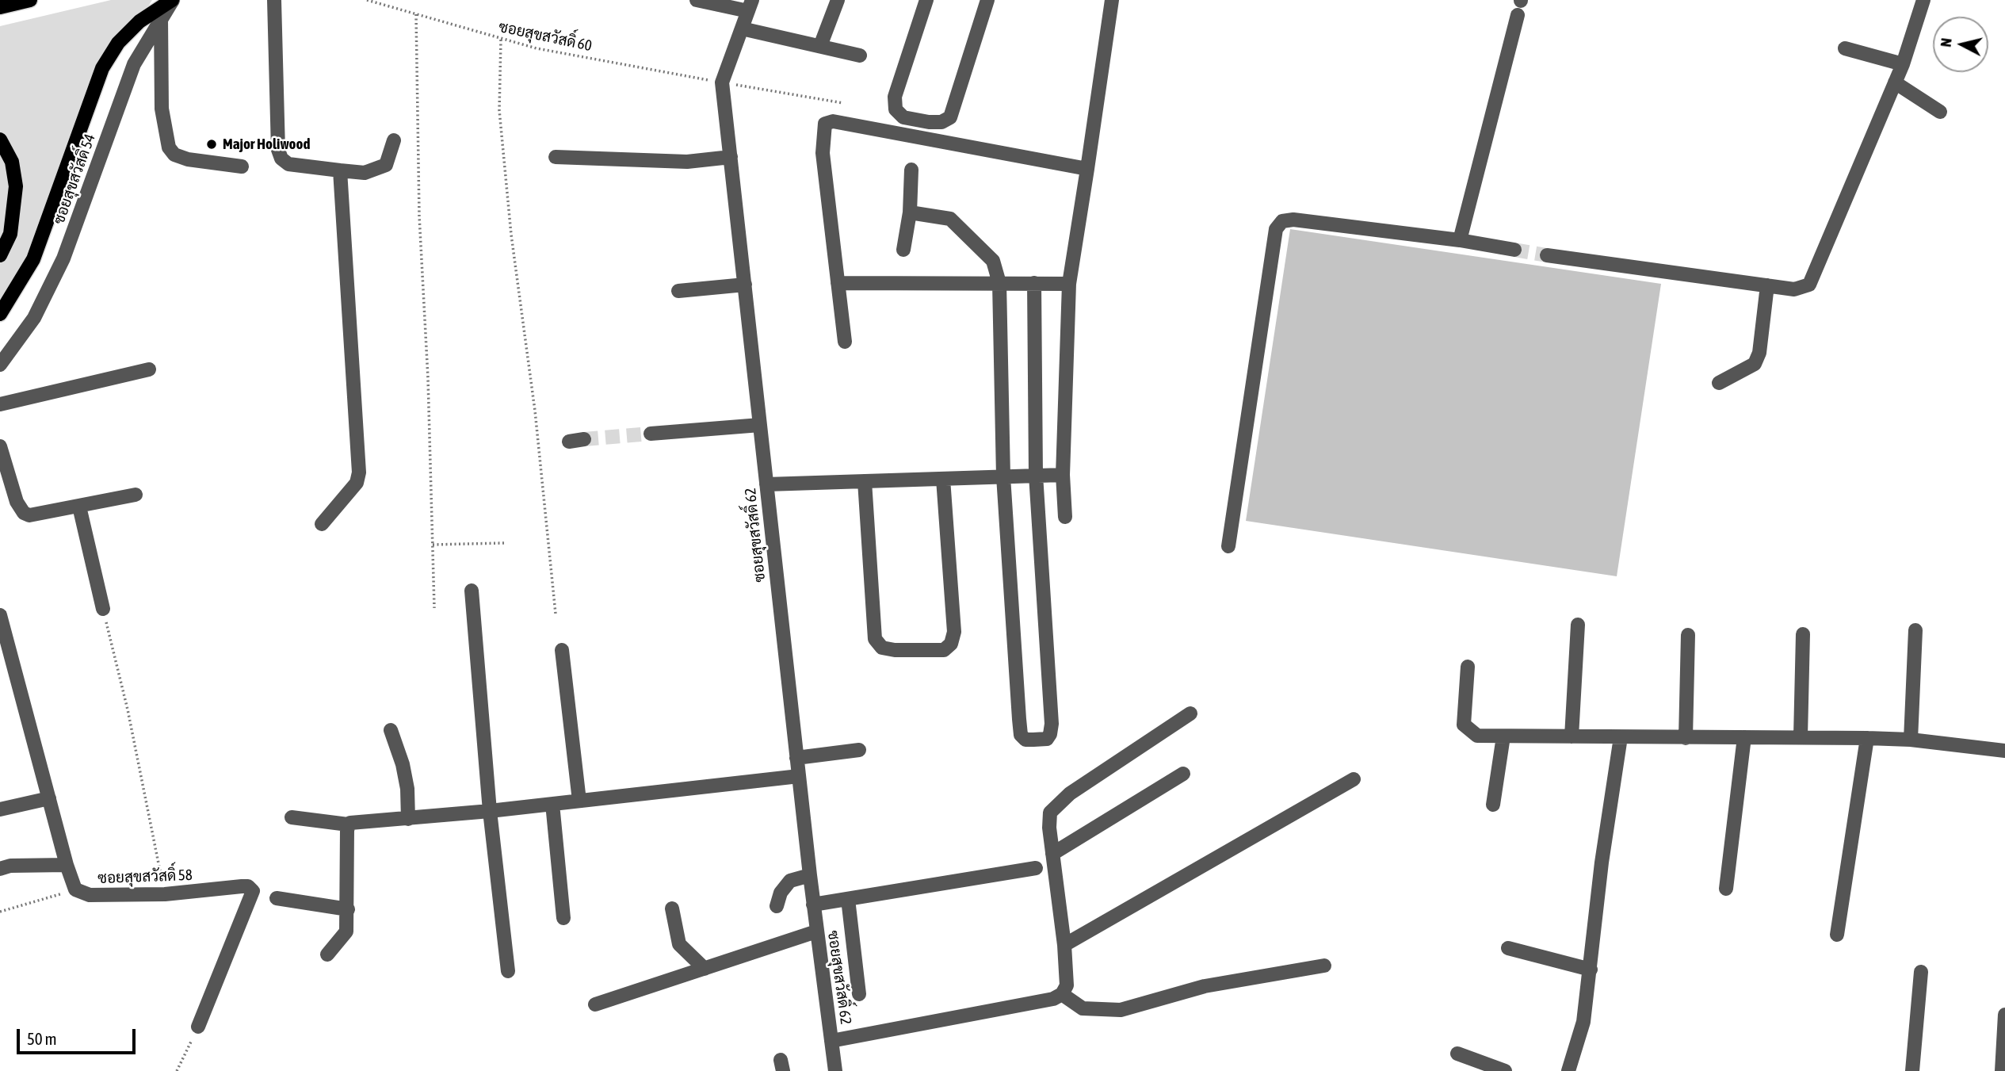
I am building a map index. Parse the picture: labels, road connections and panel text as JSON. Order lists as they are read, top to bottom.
{
  "streets": {
    "street": ["ซอยสุขสวัสดิ์ 54", "ซอยสุขสวัสดิ์ 62", "ซอยสุขสวัสดิ์ 58"],
    "path": ["ซอยสุขสวัสดิ์ 60"]
  },
  "crossings": [
    ["ซอยสุขสวัสดิ์ 60", "ซอยสุขสวัสดิ์ 62"]
  ],
  "places": ["Major Holiwood"],
  "scale_bar": "50 m",
  "north": "left"
}
